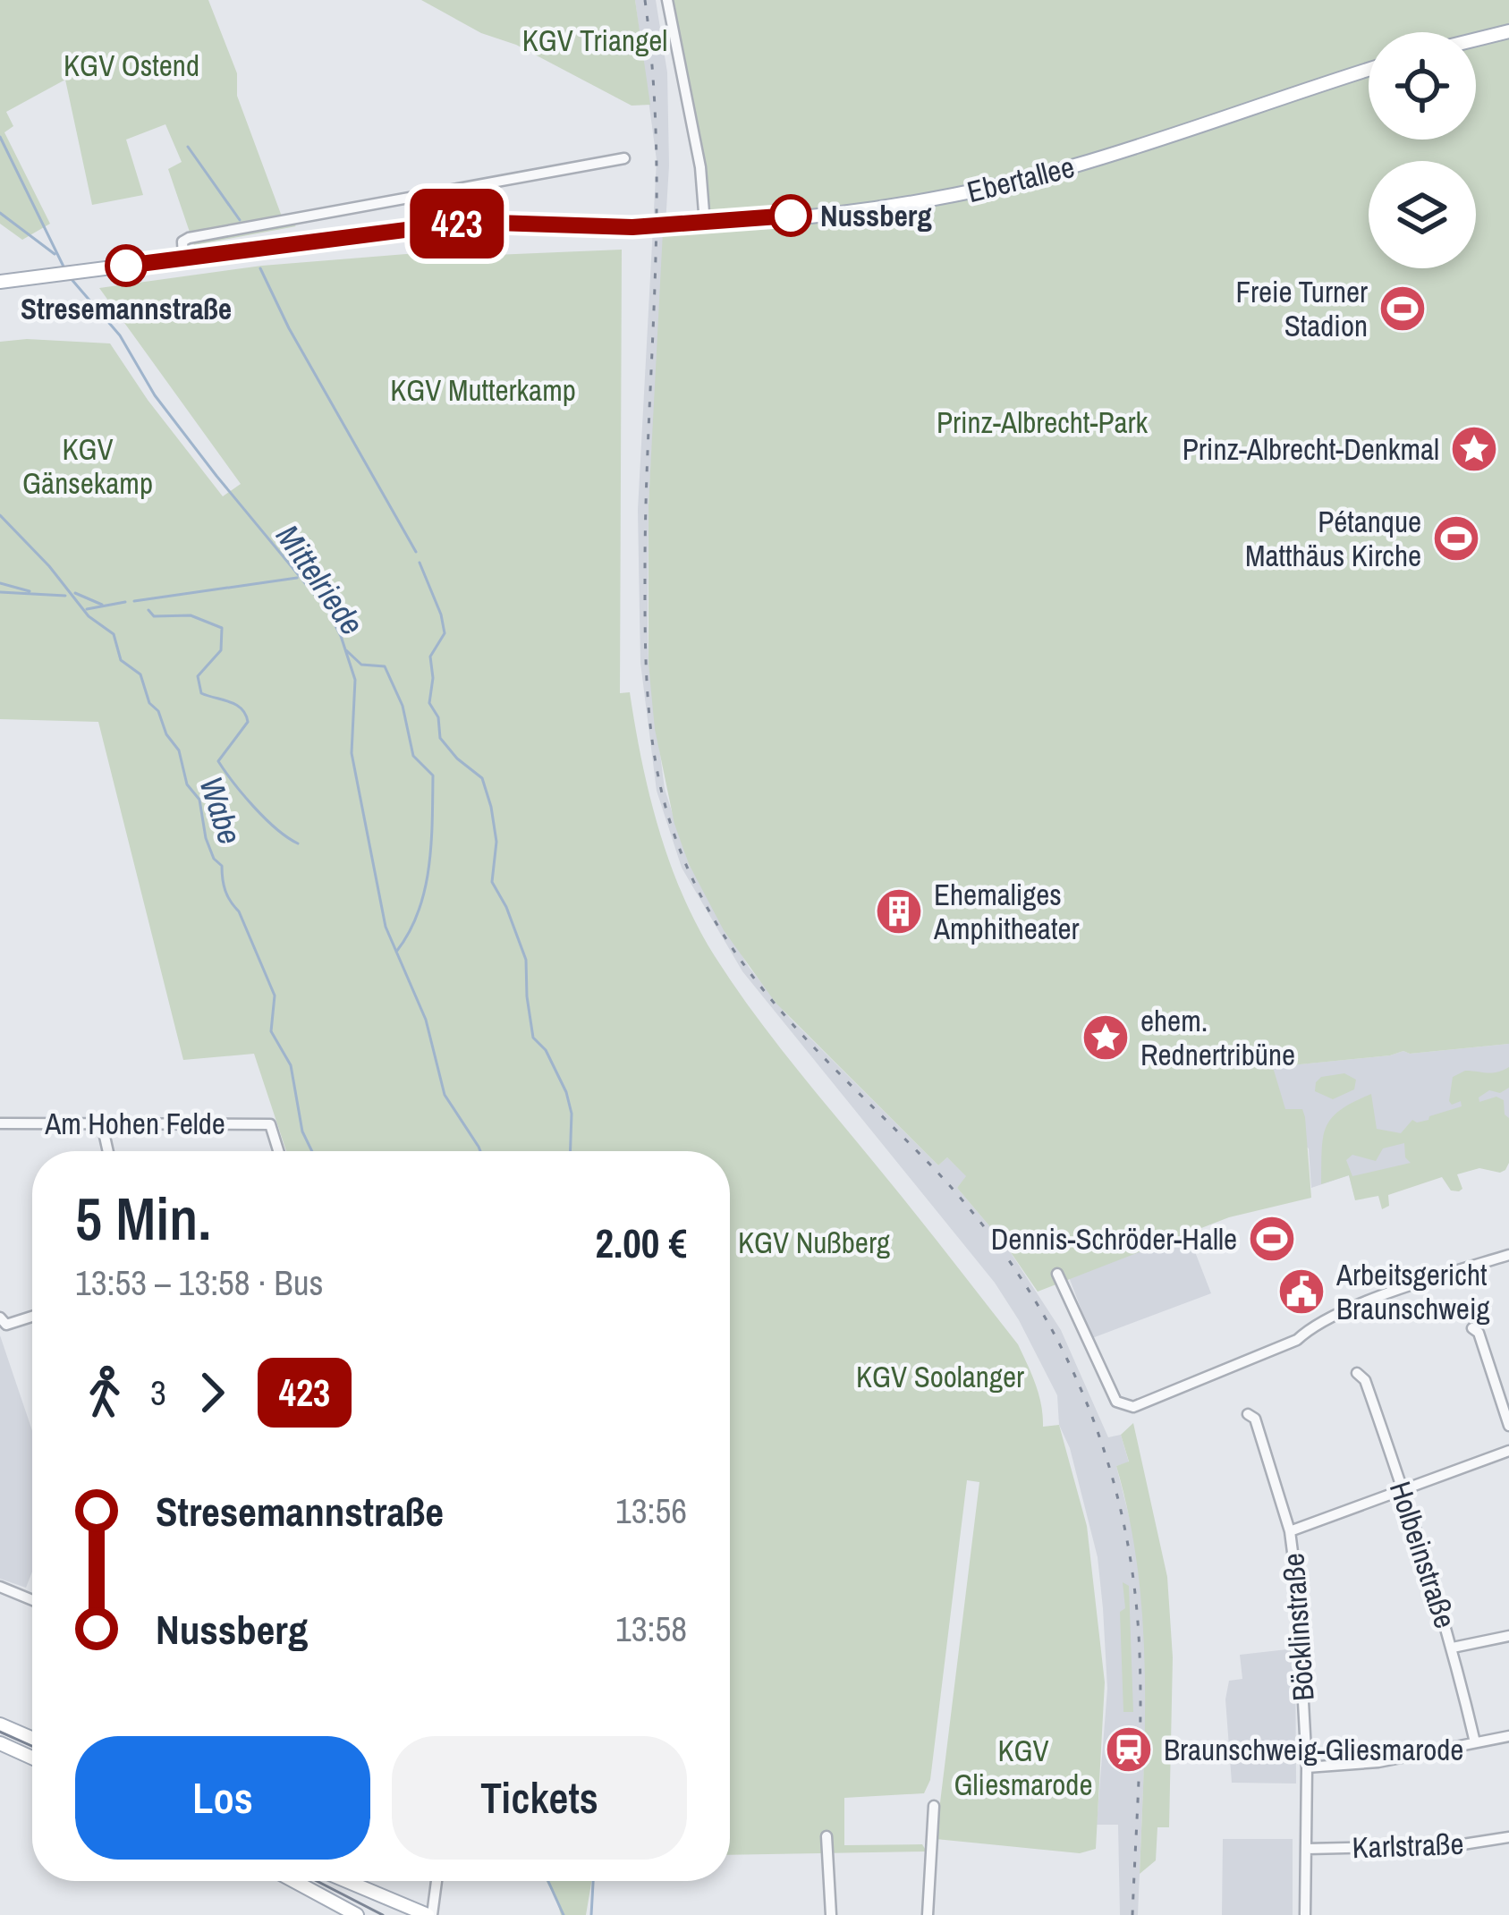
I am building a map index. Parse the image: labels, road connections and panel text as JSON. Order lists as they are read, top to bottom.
{
  "streets": {
    "main road": ["Ebertallee"],
    "street": [
      "Am Hohen Felde",
      "Holbeinstraße",
      "Böcklinstraße",
      "Karlstraße"
    ]
  },
  "crossings": [
    ["Böcklinstraße", "Karlstraße"]
  ],
  "water": ["Mittelriede", "Wabe"],
  "parks": [
    "KGV Triangel",
    "KGV Ostend",
    "KGV Mutterkamp",
    "Prinz-Albrecht-Park",
    "KGV Gänsekamp",
    "KGV Nußberg",
    "KGV Soolanger",
    "KGV Gliesmarode"
  ],
  "places": {
    "other": ["Nussberg", "Stresemannstraße"],
    "sports": ["Freie Turner Stadion", "Pétanque Matthäus Kirche", "Dennis-Schröder-Halle"],
    "place": ["Prinz-Albrecht-Denkmal", "ehem. Rednertribüne"],
    "building": ["Ehemaliges Amphitheater"],
    "public building": ["Arbeitsgericht Braunschweig"],
    "station": ["Braunschweig-Gliesmarode"]
  },
  "lines": ["bus line 423"],
  "page": {
    "on_map": "423",
    "heading": ["5 Min.", "13:53 – 13:58 · Bus", "2.00 €"],
    "legs": ["3", "423"],
    "list": [
      {
        "name": "Stresemannstraße",
        "value": "13:56"
      },
      {
        "name": "Nussberg",
        "value": "13:58"
      }
    ],
    "buttons": ["Los", "Tickets"]
  }
}
